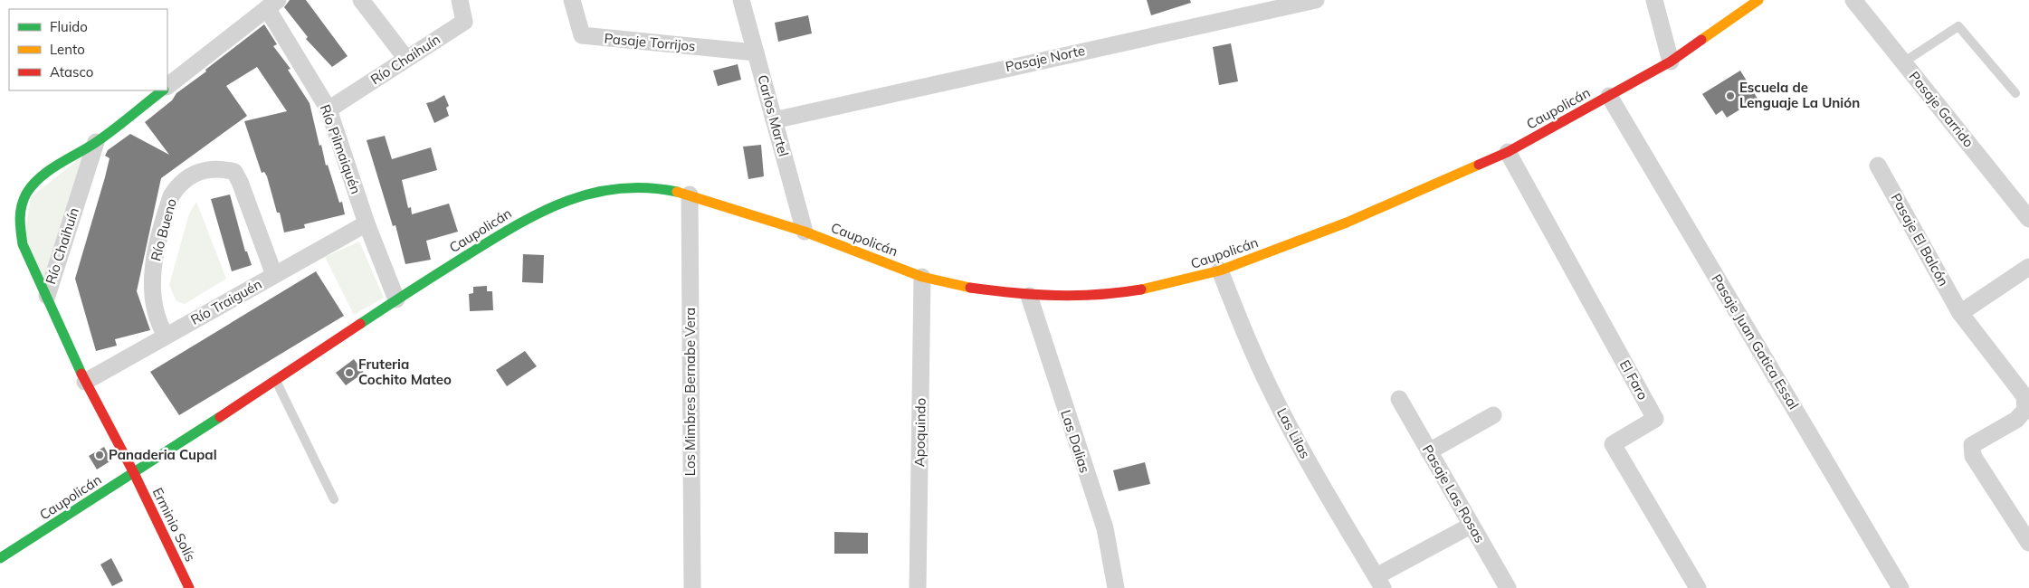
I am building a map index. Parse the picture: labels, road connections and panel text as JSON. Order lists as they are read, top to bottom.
{
  "streets": {
    "street": [
      "Pasaje Torrijos",
      "Pasaje Norte",
      "Río Chaihuín",
      "Caupolicán",
      "Pasaje Garrido",
      "Carlos Martel",
      "Río Pilmaiquén",
      "Río Bueno",
      "Pasaje El Balcón",
      "Río Traiguén",
      "Pasaje Juan Gatica Essal",
      "El Faro",
      "Los Mimbres Bernabe Vera",
      "Apoquindo",
      "Las Lilas",
      "Las Dalias",
      "Pasaje Las Rosas",
      "Erminio Solís"
    ]
  },
  "crossings": [
    ["Pasaje Torrijos", "Carlos Martel"],
    ["Pasaje Norte", "Carlos Martel"],
    ["Río Chaihuín", "Caupolicán"],
    ["Río Chaihuín", "Río Pilmaiquén"],
    ["Río Chaihuín", "Río Traiguén"],
    ["Río Chaihuín", "Erminio Solís"],
    ["Caupolicán", "Carlos Martel"],
    ["Caupolicán", "Río Pilmaiquén"],
    ["Caupolicán", "Pasaje Juan Gatica Essal"],
    ["Caupolicán", "El Faro"],
    ["Caupolicán", "Los Mimbres Bernabe Vera"],
    ["Caupolicán", "Apoquindo"],
    ["Caupolicán", "Las Lilas"],
    ["Caupolicán", "Las Dalias"],
    ["Caupolicán", "Erminio Solís"],
    ["Río Pilmaiquén", "Río Traiguén"],
    ["Río Bueno", "Río Traiguén"]
  ],
  "places": ["Escuela de Lenguaje La Unión", "Fruteria Cochito Mateo", "Panaderia Cupal"],
  "legend": ["Fluido", "Lento", "Atasco"]
}
